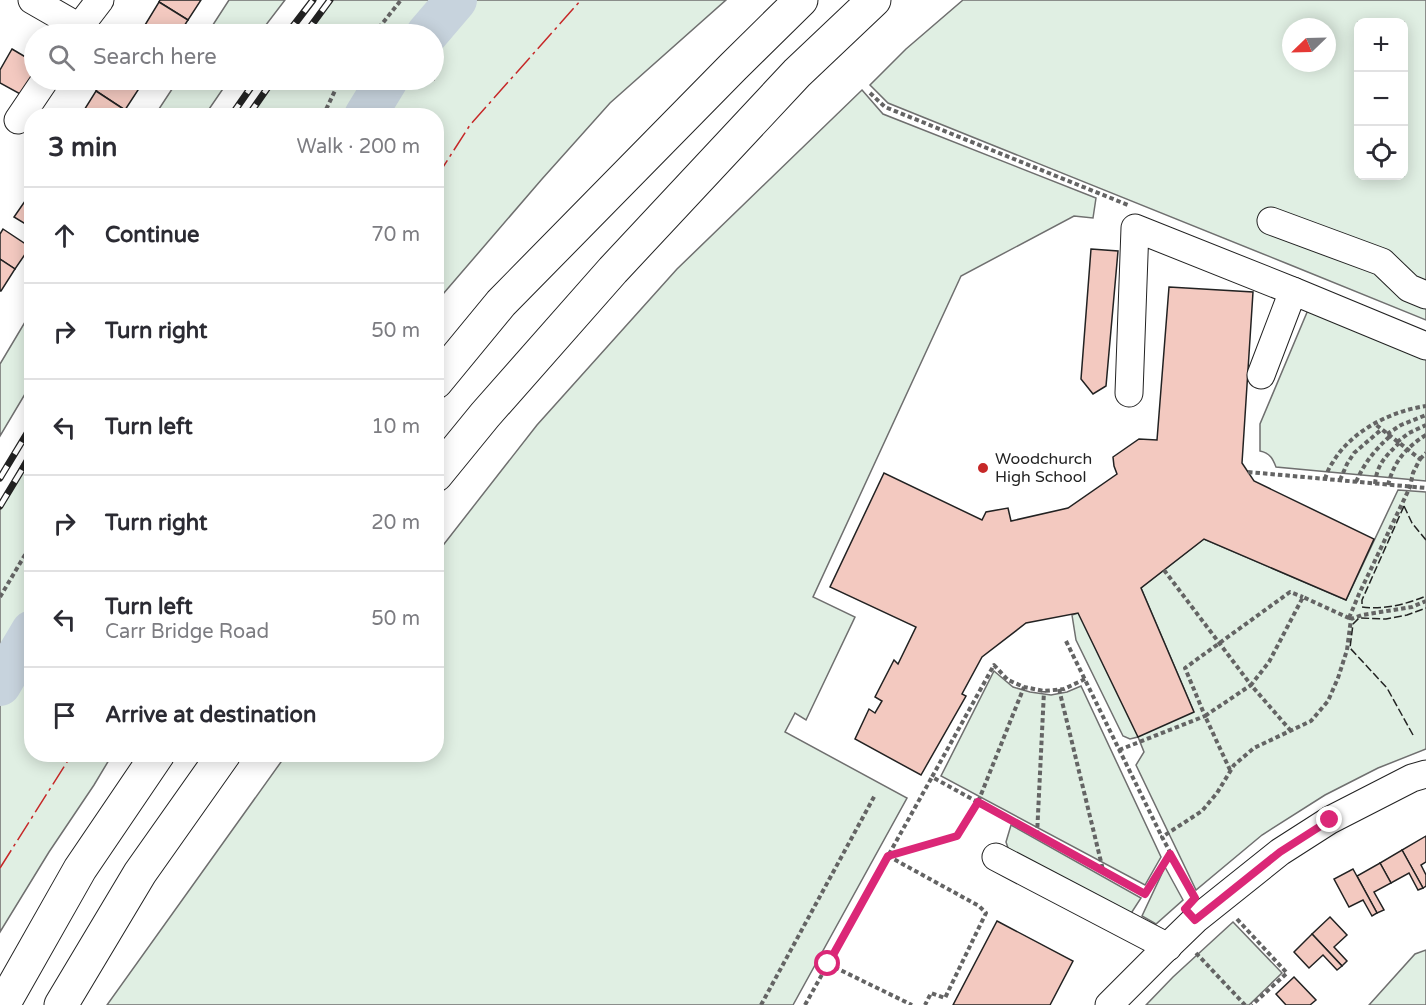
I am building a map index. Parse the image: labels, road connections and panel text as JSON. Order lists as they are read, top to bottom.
{
  "places": ["Woodchurch High School"],
  "north": "bottom left",
  "page": {
    "map_buttons": ["+", "−"],
    "search": "Search here",
    "heading": ["3 min", "Walk · 200 m"],
    "list": [
      ["Continue", "70 m"],
      ["Turn right", "50 m"],
      ["Turn left", "10 m"],
      ["Turn right", "20 m"],
      ["Turn left", "Carr Bridge Road", "50 m"],
      "Arrive at destination"
    ]
  }
}
